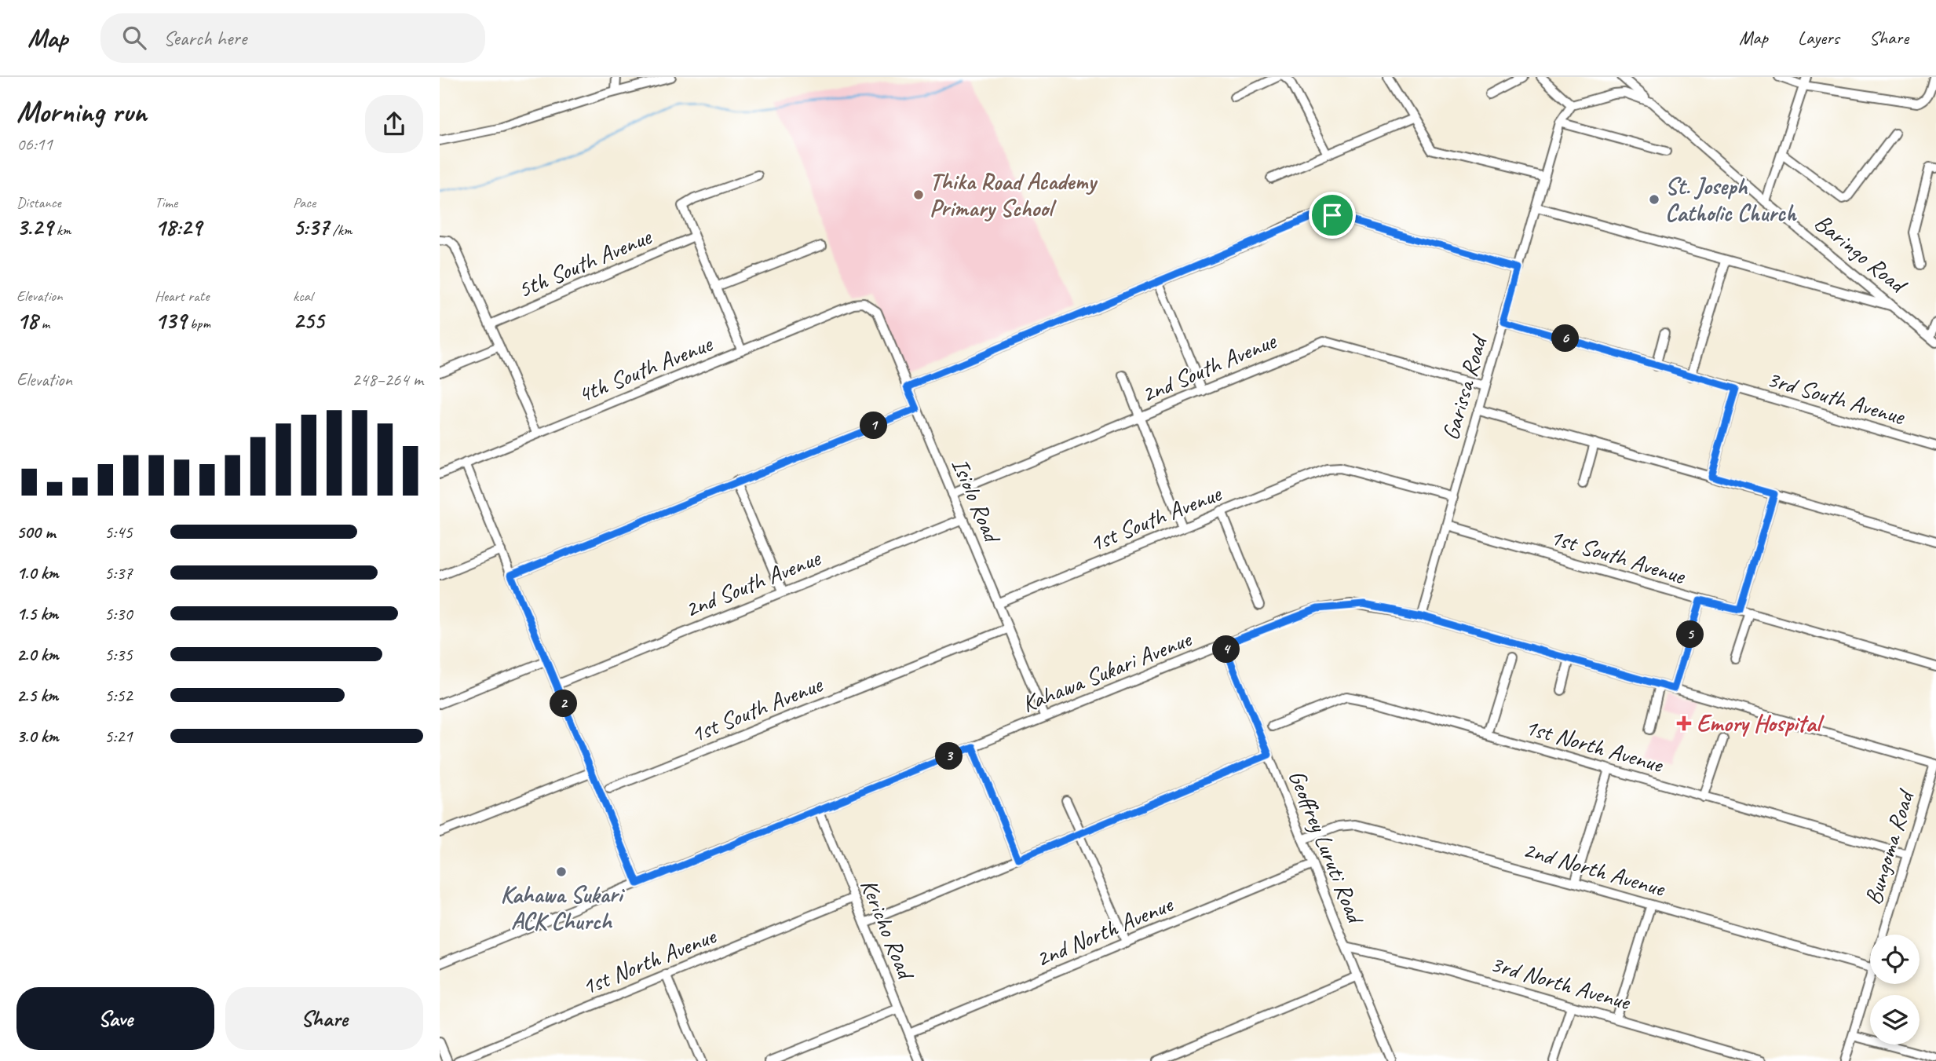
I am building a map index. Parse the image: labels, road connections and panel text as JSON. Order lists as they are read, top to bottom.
{
  "streets": {
    "street": [
      "Baringo Road",
      "5th South Avenue",
      "2nd South Avenue",
      "4th South Avenue",
      "Garissa Road",
      "3rd South Avenue",
      "Isiolo Road",
      "1st South Avenue",
      "Kahawa Sukari Avenue",
      "1st North Avenue",
      "Geoffrey Luruti Road",
      "Bungoma Road",
      "2nd North Avenue",
      "Kericho Road",
      "3rd North Avenue"
    ]
  },
  "crossings": [
    ["Baringo Road", "Garissa Road"],
    ["2nd South Avenue", "Garissa Road"],
    ["2nd South Avenue", "Isiolo Road"],
    ["4th South Avenue", "Isiolo Road"],
    ["Garissa Road", "3rd South Avenue"],
    ["Garissa Road", "1st South Avenue"],
    ["Garissa Road", "Kahawa Sukari Avenue"],
    ["Isiolo Road", "1st South Avenue"],
    ["Isiolo Road", "Kahawa Sukari Avenue"],
    ["Kahawa Sukari Avenue", "Geoffrey Luruti Road"],
    ["Kahawa Sukari Avenue", "Bungoma Road"],
    ["Kahawa Sukari Avenue", "Kericho Road"],
    ["1st North Avenue", "Geoffrey Luruti Road"],
    ["1st North Avenue", "Bungoma Road"],
    ["1st North Avenue", "Kericho Road"],
    ["Geoffrey Luruti Road", "2nd North Avenue"],
    ["Geoffrey Luruti Road", "3rd North Avenue"],
    ["2nd North Avenue", "Kericho Road"]
  ],
  "places": {
    "other": ["Thika Road Academy Primary School", "St. Joseph Catholic Church", "Kahawa Sukari ACK Church"],
    "health": ["Emory Hospital"]
  },
  "page": {
    "header": "Map",
    "search": "Search here",
    "nav": ["Map", "Layers", "Share"],
    "heading": ["Morning run", "06:11"],
    "stats": [
      ["Distance", "3.29 km"],
      ["Time", "18:29"],
      ["Pace", "5:37 /km"],
      ["Elevation", "18 m"],
      ["Heart rate", "139 bpm"],
      ["kcal", "255"]
    ],
    "pins": [
      "6",
      "1",
      "5",
      "4",
      "2",
      "3"
    ],
    "chart": ["Elevation", "248–264 m"],
    "list": [
      {
        "name": "500 m",
        "note": "5:45"
      },
      {
        "name": "1.0 km",
        "note": "5:37"
      },
      {
        "name": "1.5 km",
        "note": "5:30"
      },
      {
        "name": "2.0 km",
        "note": "5:35"
      },
      {
        "name": "2.5 km",
        "note": "5:52"
      },
      {
        "name": "3.0 km",
        "note": "5:21"
      }
    ],
    "buttons": ["Save", "Share"]
  }
}
